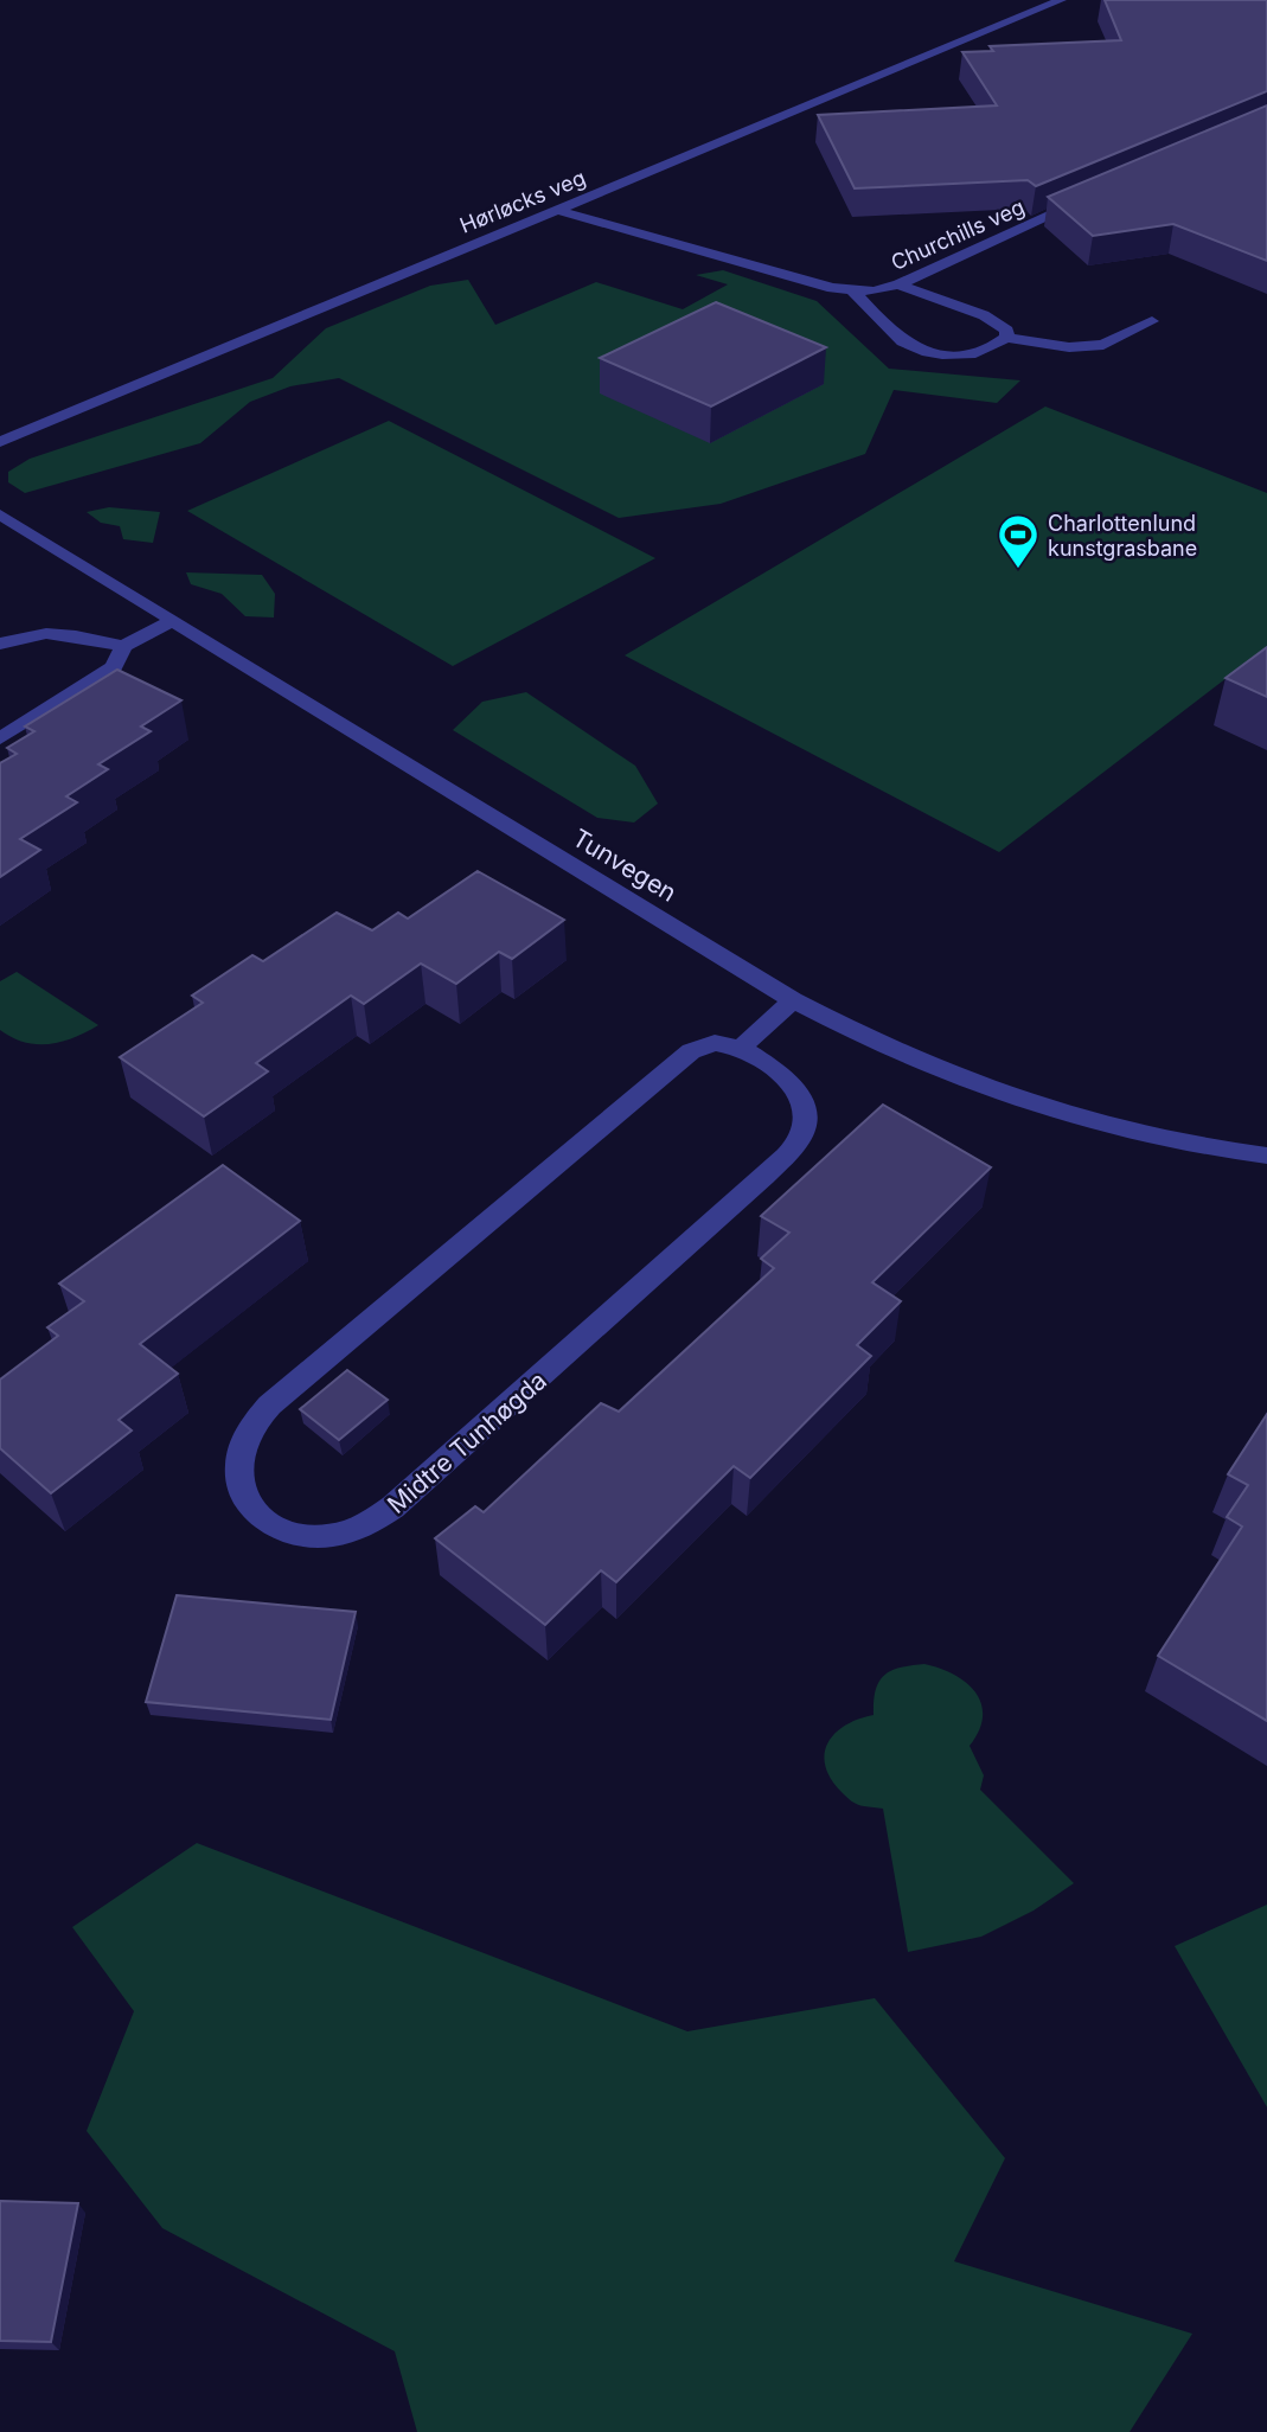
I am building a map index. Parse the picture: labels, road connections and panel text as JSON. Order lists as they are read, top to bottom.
{
  "streets": {
    "street": [
      "Hørløcks veg",
      "Churchills veg",
      "Tunvegen",
      "Midtre Tunhøgda"
    ]
  },
  "crossings": [
    ["Hørløcks veg", "Churchills veg"]
  ],
  "places": {
    "sports": ["Charlottenlund kunstgrasbane"]
  }
}
